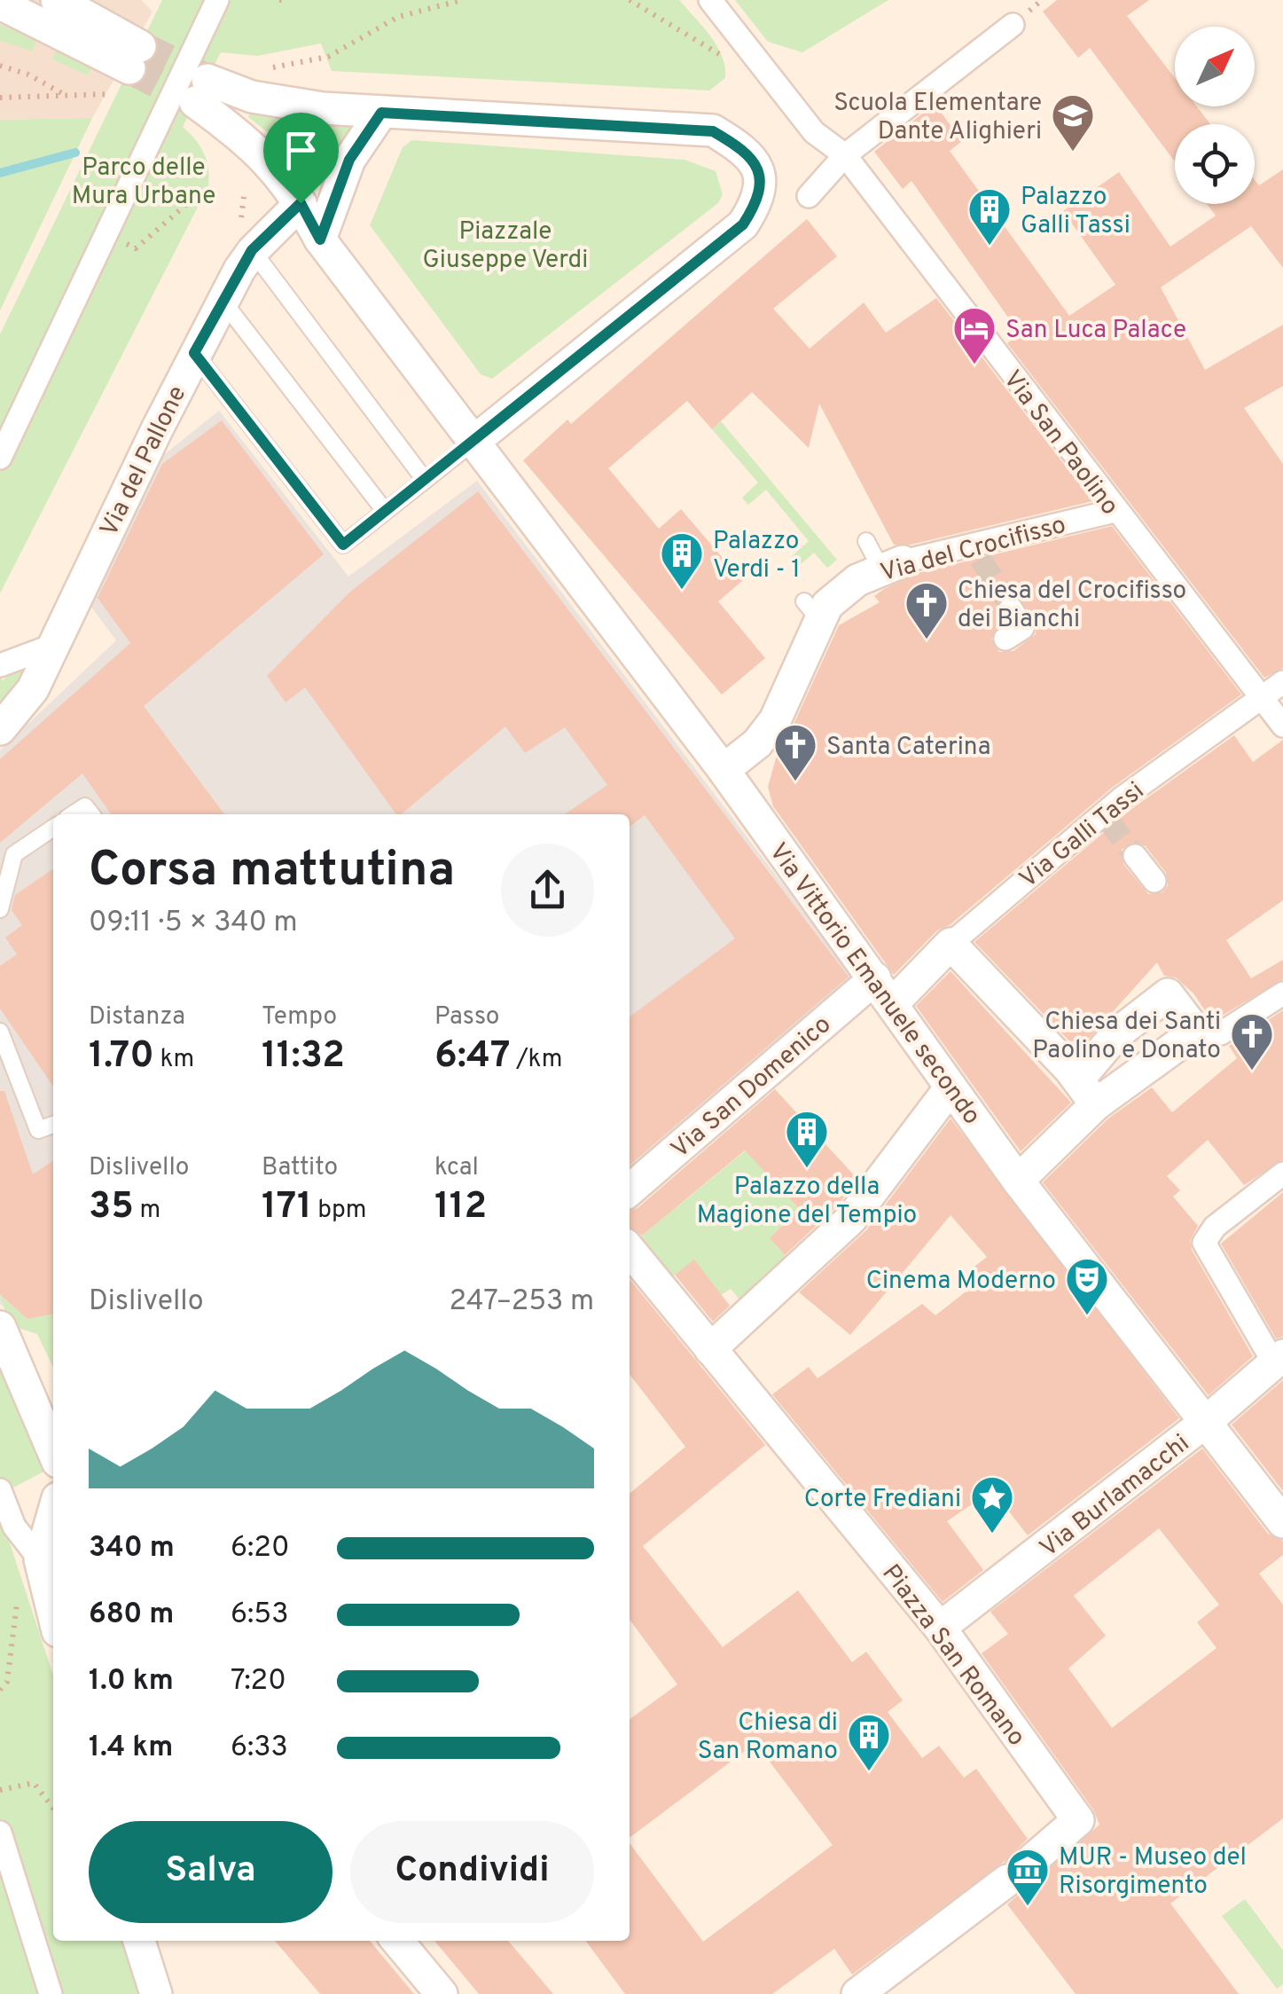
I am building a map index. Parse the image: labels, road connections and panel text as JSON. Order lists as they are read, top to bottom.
{
  "streets": {
    "street": [
      "Via San Paolino",
      "Via del Pallone",
      "Via del Crocifisso",
      "Via Galli Tassi",
      "Via Vittorio Emanuele secondo",
      "Via San Domenico",
      "Via Burlamacchi",
      "Piazza San Romano"
    ]
  },
  "crossings": [
    ["Via San Paolino", "Via del Crocifisso"],
    ["Via San Paolino", "Via Galli Tassi"],
    ["Via del Crocifisso", "Via Vittorio Emanuele secondo"],
    ["Via Galli Tassi", "Via Vittorio Emanuele secondo"],
    ["Via Galli Tassi", "Via San Domenico"],
    ["Via Vittorio Emanuele secondo", "Via San Domenico"],
    ["Via Vittorio Emanuele secondo", "Via Burlamacchi"],
    ["Via Burlamacchi", "Piazza San Romano"]
  ],
  "parks": ["Parco delle Mura Urbane", "Piazzale Giuseppe Verdi"],
  "places": {
    "school or university": ["Scuola Elementare Dante Alighieri"],
    "building": [
      "Palazzo Galli Tassi",
      "Palazzo Verdi - 1",
      "Palazzo della Magione del Tempio",
      "Chiesa di San Romano"
    ],
    "hotel": ["San Luca Palace"],
    "church": ["Chiesa del Crocifisso dei Bianchi", "Santa Caterina", "Chiesa dei Santi Paolino e Donato"],
    "theatre": ["Cinema Moderno"],
    "place": ["Corte Frediani"],
    "museum": ["MUR - Museo del Risorgimento"]
  },
  "north": "top right",
  "page": {
    "heading": ["Corsa mattutina", "09:11 · 5 × 340 m"],
    "stats": [
      ["Distanza", "1.70 km"],
      ["Tempo", "11:32"],
      ["Passo", "6:47 /km"],
      ["Dislivello", "35 m"],
      ["Battito", "171 bpm"],
      ["kcal", "112"]
    ],
    "chart": ["Dislivello", "247–253 m"],
    "list": [
      {
        "name": "340 m",
        "note": "6:20"
      },
      {
        "name": "680 m",
        "note": "6:53"
      },
      {
        "name": "1.0 km",
        "note": "7:20"
      },
      {
        "name": "1.4 km",
        "note": "6:33"
      }
    ],
    "buttons": ["Salva", "Condividi"]
  }
}
